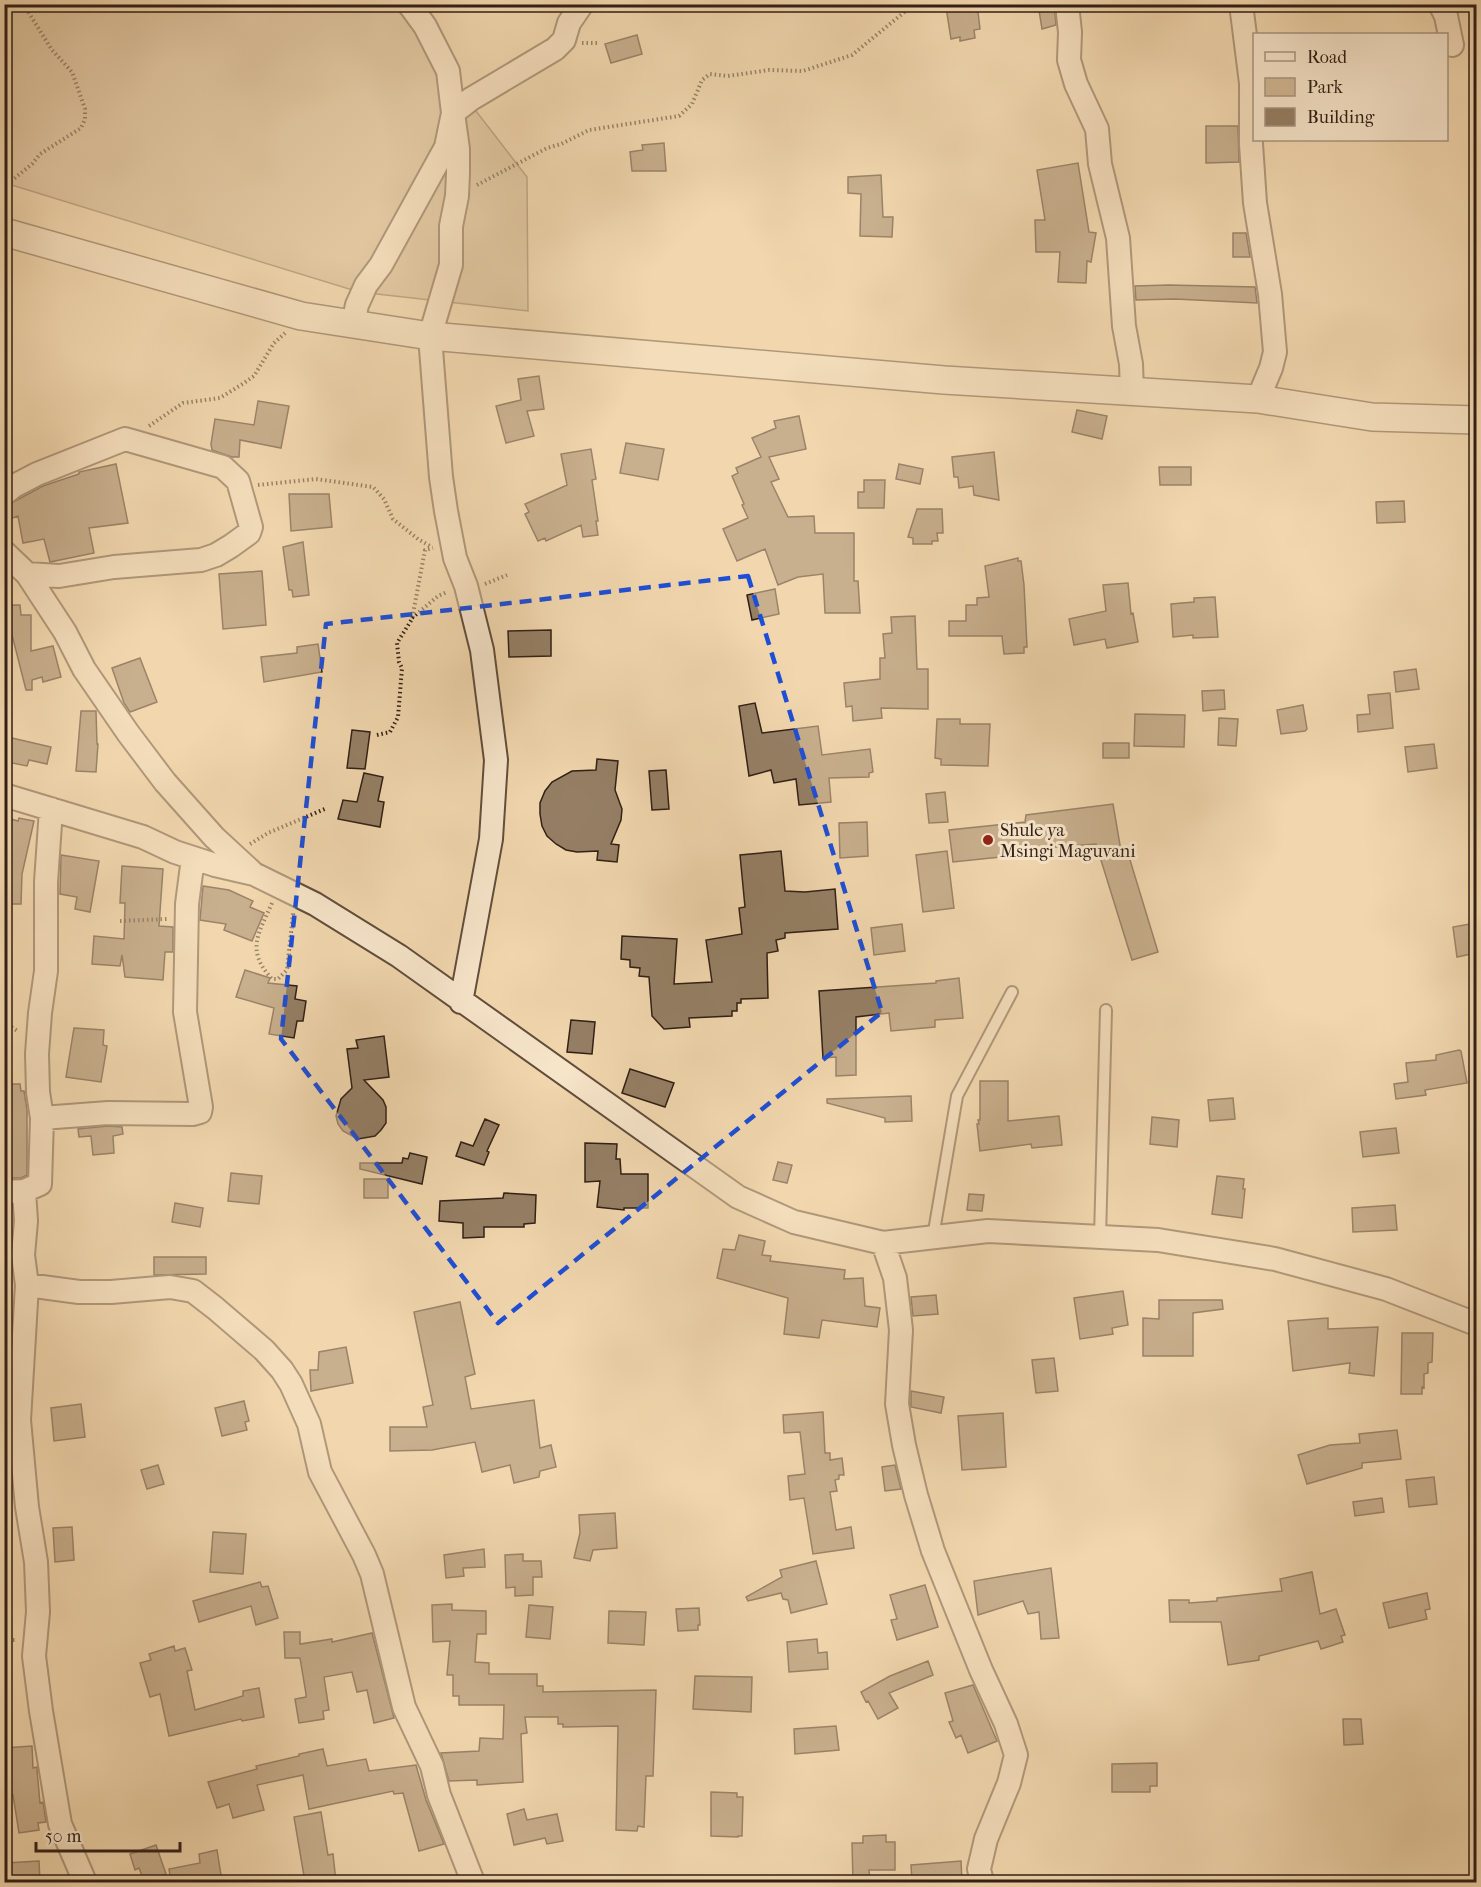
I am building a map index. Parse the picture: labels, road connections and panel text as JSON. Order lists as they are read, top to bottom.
{
  "places": ["Shule ya Msingi Maguvani"],
  "legend": ["Road", "Park", "Building"],
  "scale_bar": "50 m"
}
